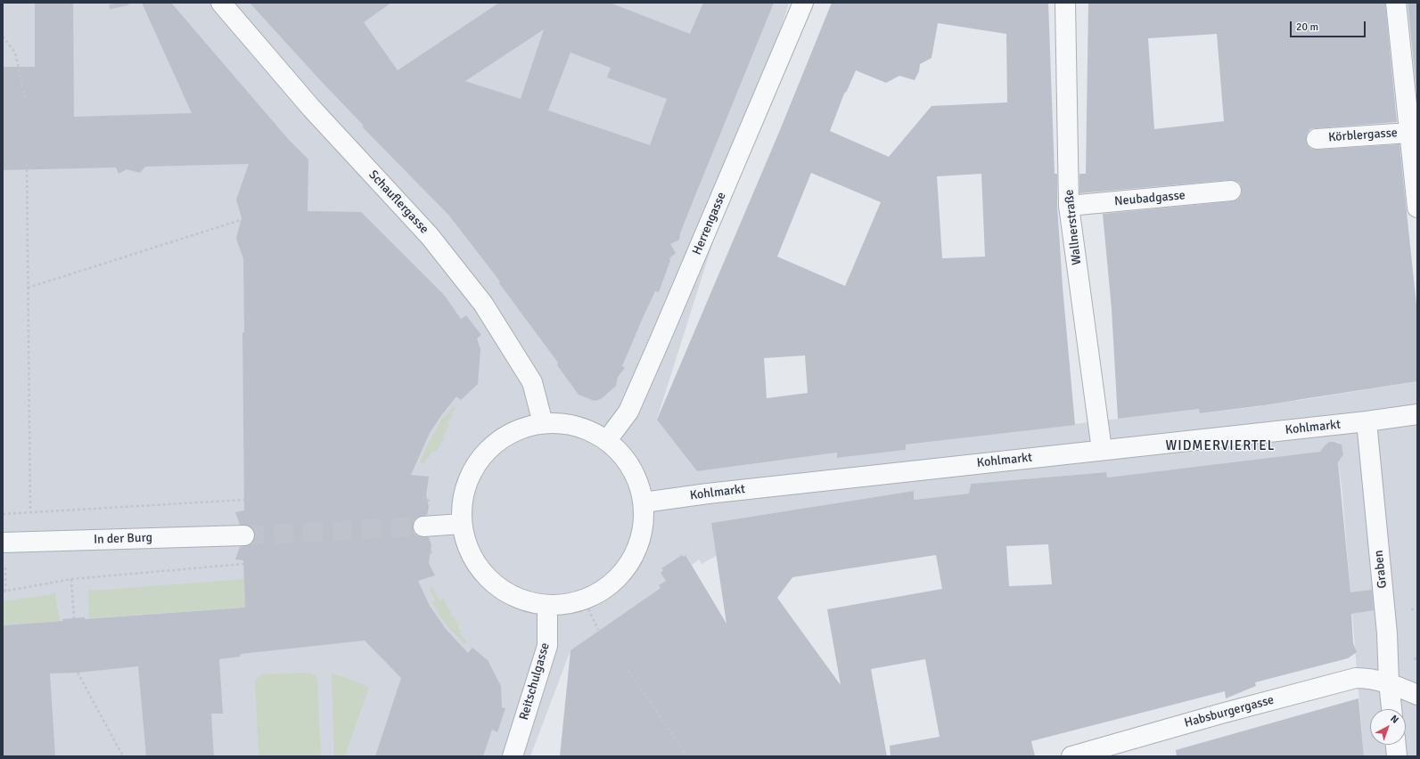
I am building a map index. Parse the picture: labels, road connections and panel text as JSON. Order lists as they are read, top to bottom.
{
  "streets": {
    "street": [
      "Körblergasse",
      "Neubadgasse",
      "Schauflergasse",
      "Herrengasse",
      "Wallnerstraße",
      "Kohlmarkt",
      "In der Burg",
      "Graben",
      "Reitschulgasse",
      "Habsburgergasse"
    ]
  },
  "crossings": [
    ["Neubadgasse", "Wallnerstraße"],
    ["Wallnerstraße", "Kohlmarkt"],
    ["Kohlmarkt", "Graben"],
    ["Graben", "Habsburgergasse"]
  ],
  "districts": ["WIDMERVIERTEL"],
  "scale_bar": "20 m",
  "north": "top right"
}
